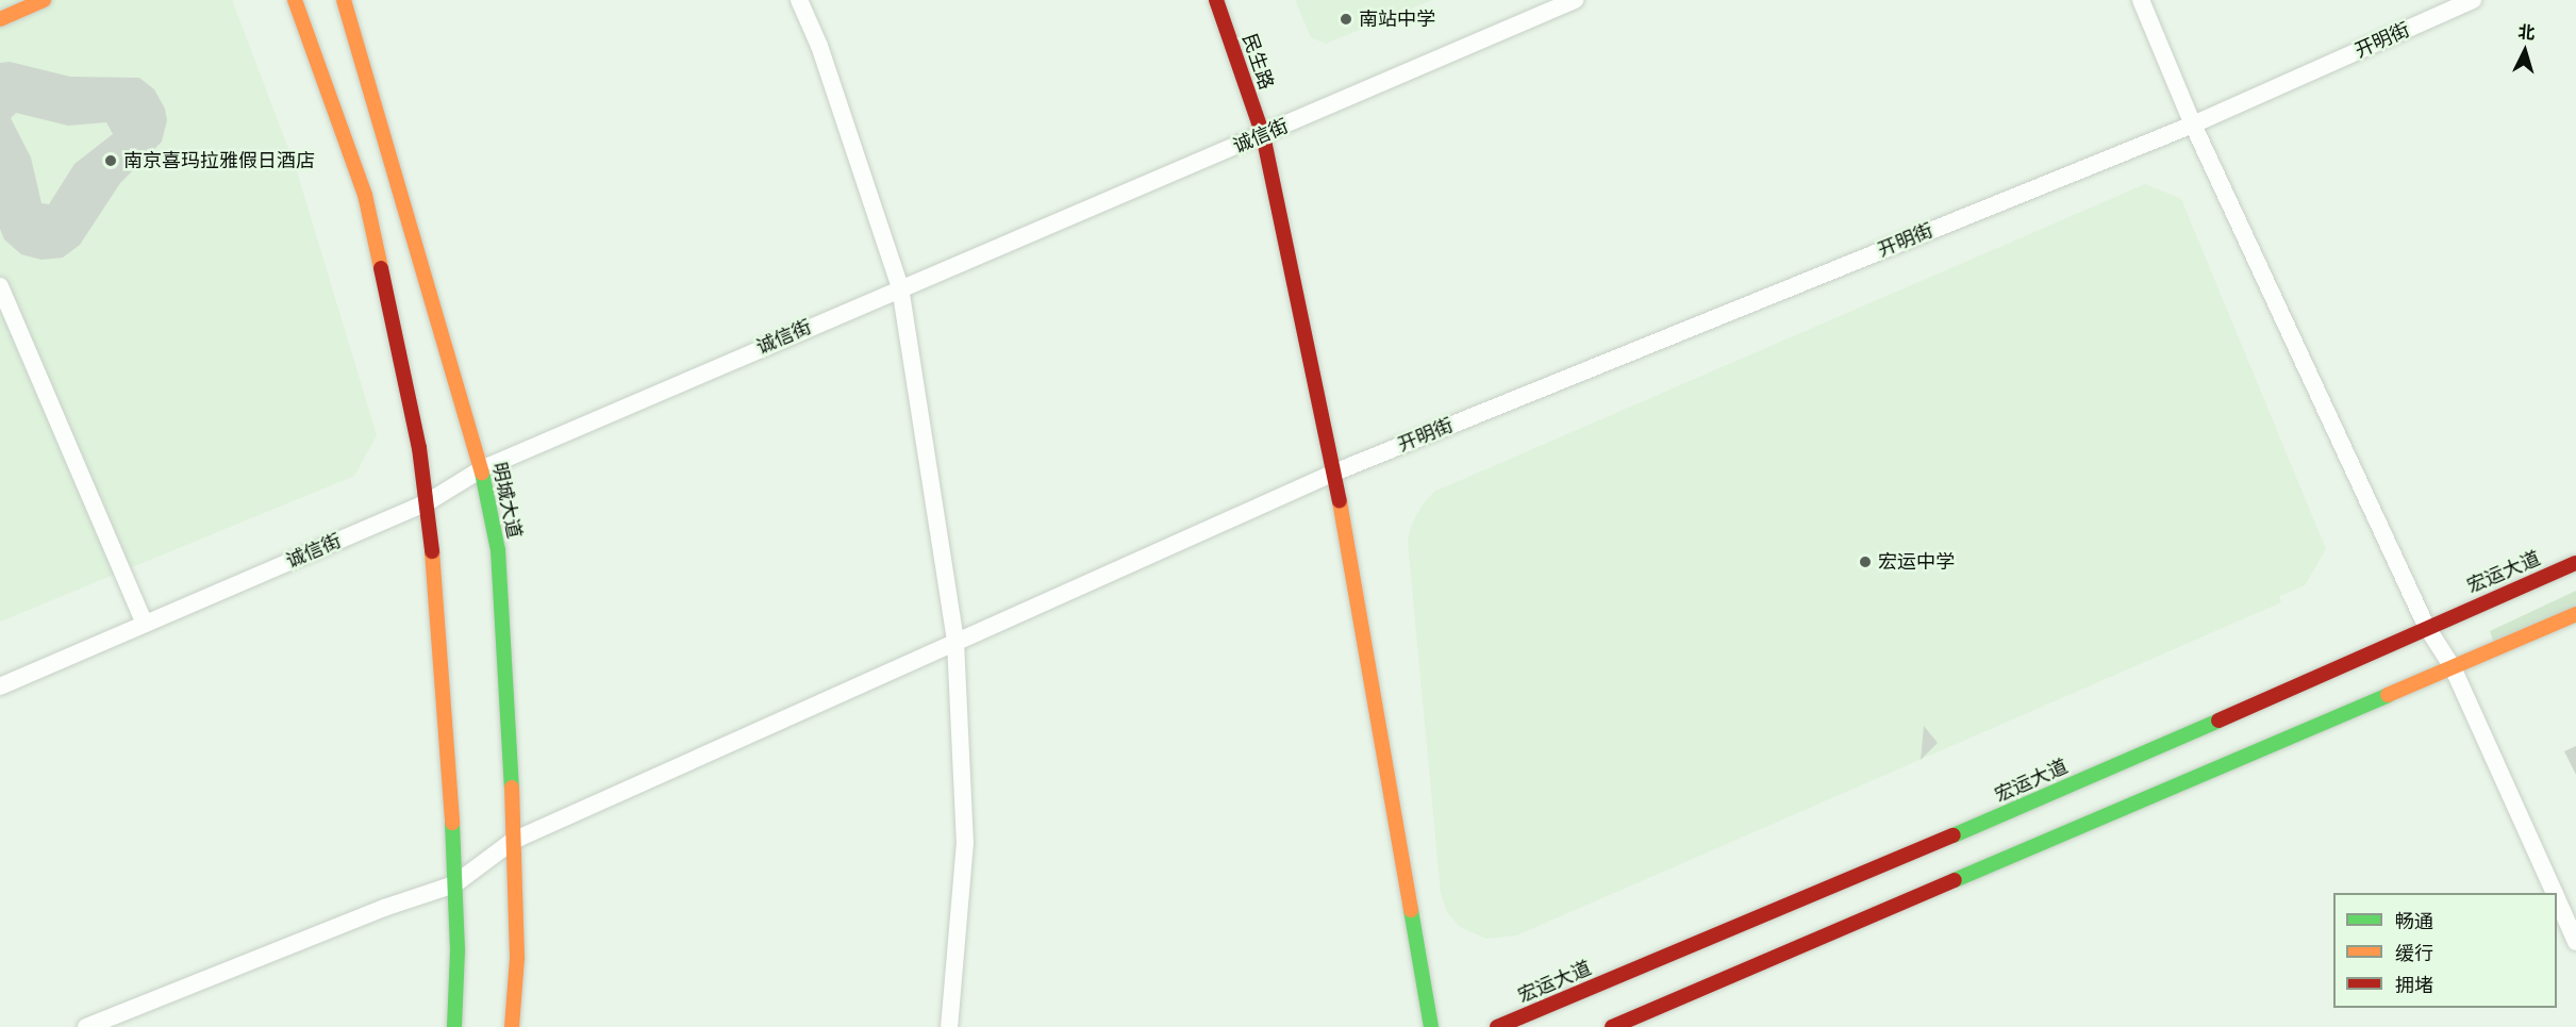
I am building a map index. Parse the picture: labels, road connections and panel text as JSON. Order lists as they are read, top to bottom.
{
  "streets": {
    "main road": ["民生路", "明城大道", "宏运大道"],
    "street": ["开明街", "诚信街"]
  },
  "crossings": [
    ["开明街", "民生路"],
    ["开明街", "明城大道"],
    ["民生路", "诚信街"],
    ["诚信街", "明城大道"]
  ],
  "places": ["南站中学", "南京喜玛拉雅假日酒店", "宏运中学"],
  "legend": ["畅通", "缓行", "拥堵"],
  "north": "top"
}
